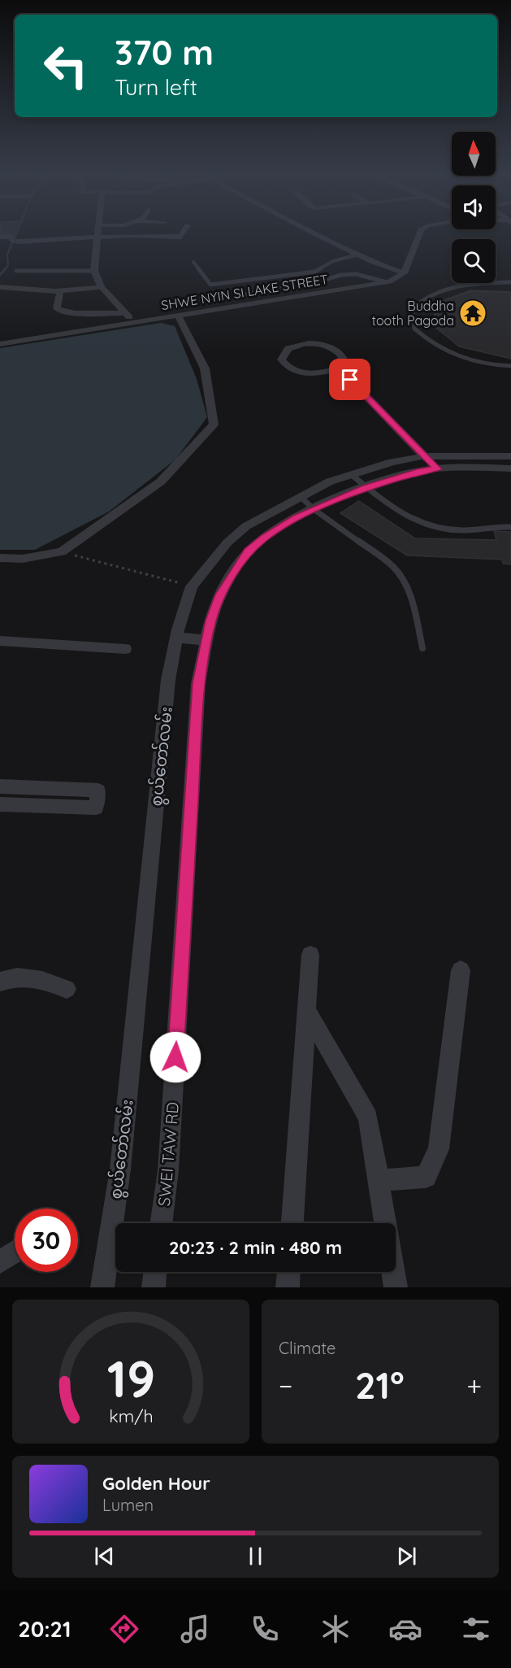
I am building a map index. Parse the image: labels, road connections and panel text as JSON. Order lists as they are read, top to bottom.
{
  "streets": {
    "street": ["SHWE NYIN SI LAKE STREET", "စွယ်တော်လမ်း", "SWEI TAW RD"]
  },
  "places": {
    "temple": ["Buddha tooth Pagoda"]
  },
  "north": "top",
  "page": {
    "turn": ["370 m", "Turn left"],
    "limit": "30",
    "trip": "20:23 · 2 min · 480 m",
    "tile": "Climate",
    "heat": ["−", "21°", "+"],
    "song": ["Golden Hour", "Lumen"],
    "tabs": "20:21",
    "gauge": ["19", "km/h"]
  }
}
